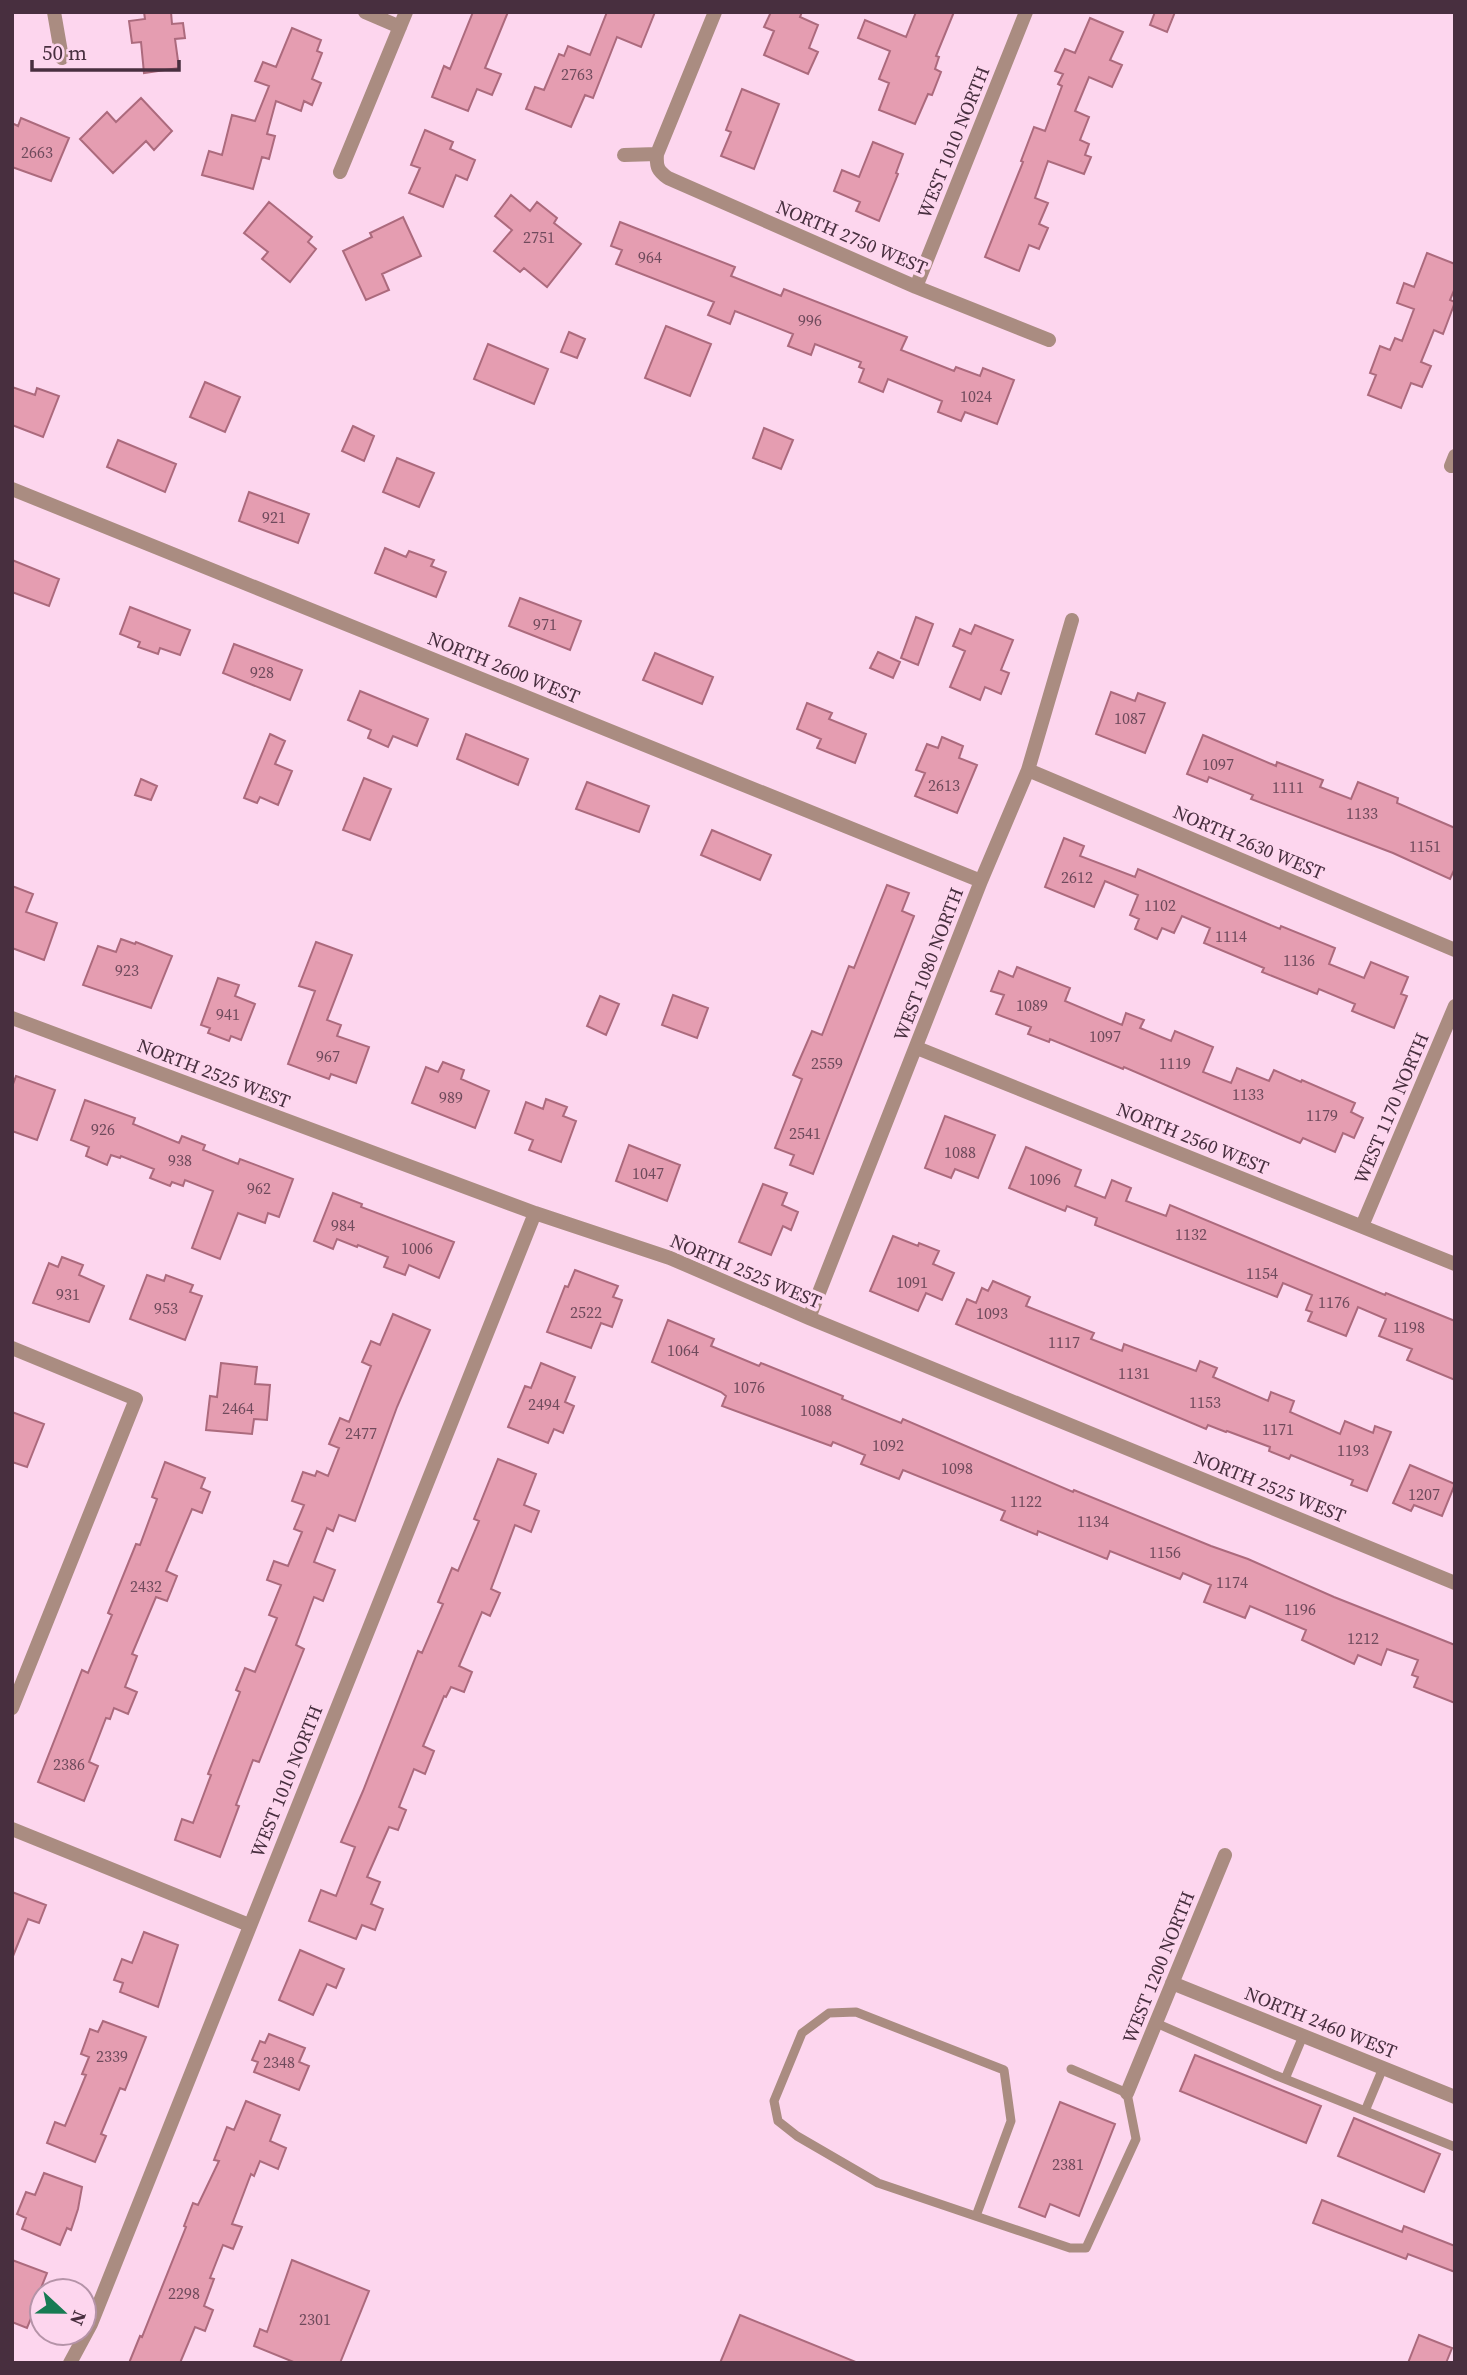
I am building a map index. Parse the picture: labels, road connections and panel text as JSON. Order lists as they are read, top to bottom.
{
  "streets": {
    "street": [
      "WEST 1010 NORTH",
      "NORTH 2750 WEST",
      "NORTH 2600 WEST",
      "NORTH 2630 WEST",
      "WEST 1080 NORTH",
      "NORTH 2525 WEST",
      "WEST 1170 NORTH",
      "NORTH 2560 WEST",
      "WEST 1200 NORTH",
      "NORTH 2460 WEST"
    ]
  },
  "crossings": [
    ["WEST 1010 NORTH", "NORTH 2750 WEST"],
    ["WEST 1010 NORTH", "NORTH 2525 WEST"],
    ["NORTH 2600 WEST", "WEST 1080 NORTH"],
    ["NORTH 2630 WEST", "WEST 1080 NORTH"],
    ["WEST 1080 NORTH", "NORTH 2525 WEST"],
    ["WEST 1080 NORTH", "NORTH 2560 WEST"],
    ["WEST 1170 NORTH", "NORTH 2560 WEST"],
    ["WEST 1200 NORTH", "NORTH 2460 WEST"]
  ],
  "house_numbers": [
    "2763",
    "2663",
    "2751",
    "964",
    "996",
    "1024",
    "921",
    "971",
    "928",
    "1087",
    "1097",
    "2613",
    "1111",
    "1133",
    "1151",
    "2612",
    "1102",
    "1114",
    "1136",
    "923",
    "1089",
    "941",
    "1097",
    "967",
    "2559",
    "1119",
    "1133",
    "989",
    "1179",
    "926",
    "2541",
    "1088",
    "938",
    "1047",
    "1096",
    "962",
    "984",
    "1132",
    "1006",
    "1154",
    "1091",
    "931",
    "1176",
    "953",
    "2522",
    "1093",
    "1198",
    "1117",
    "1064",
    "1131",
    "1076",
    "1153",
    "2494",
    "2464",
    "1088",
    "1171",
    "2477",
    "1092",
    "1193",
    "1098",
    "1207",
    "1122",
    "1134",
    "1156",
    "1174",
    "2432",
    "1196",
    "1212",
    "2386",
    "2339",
    "2348",
    "2381",
    "2298",
    "2301"
  ],
  "scale_bar": "50 m",
  "north": "right"
}
